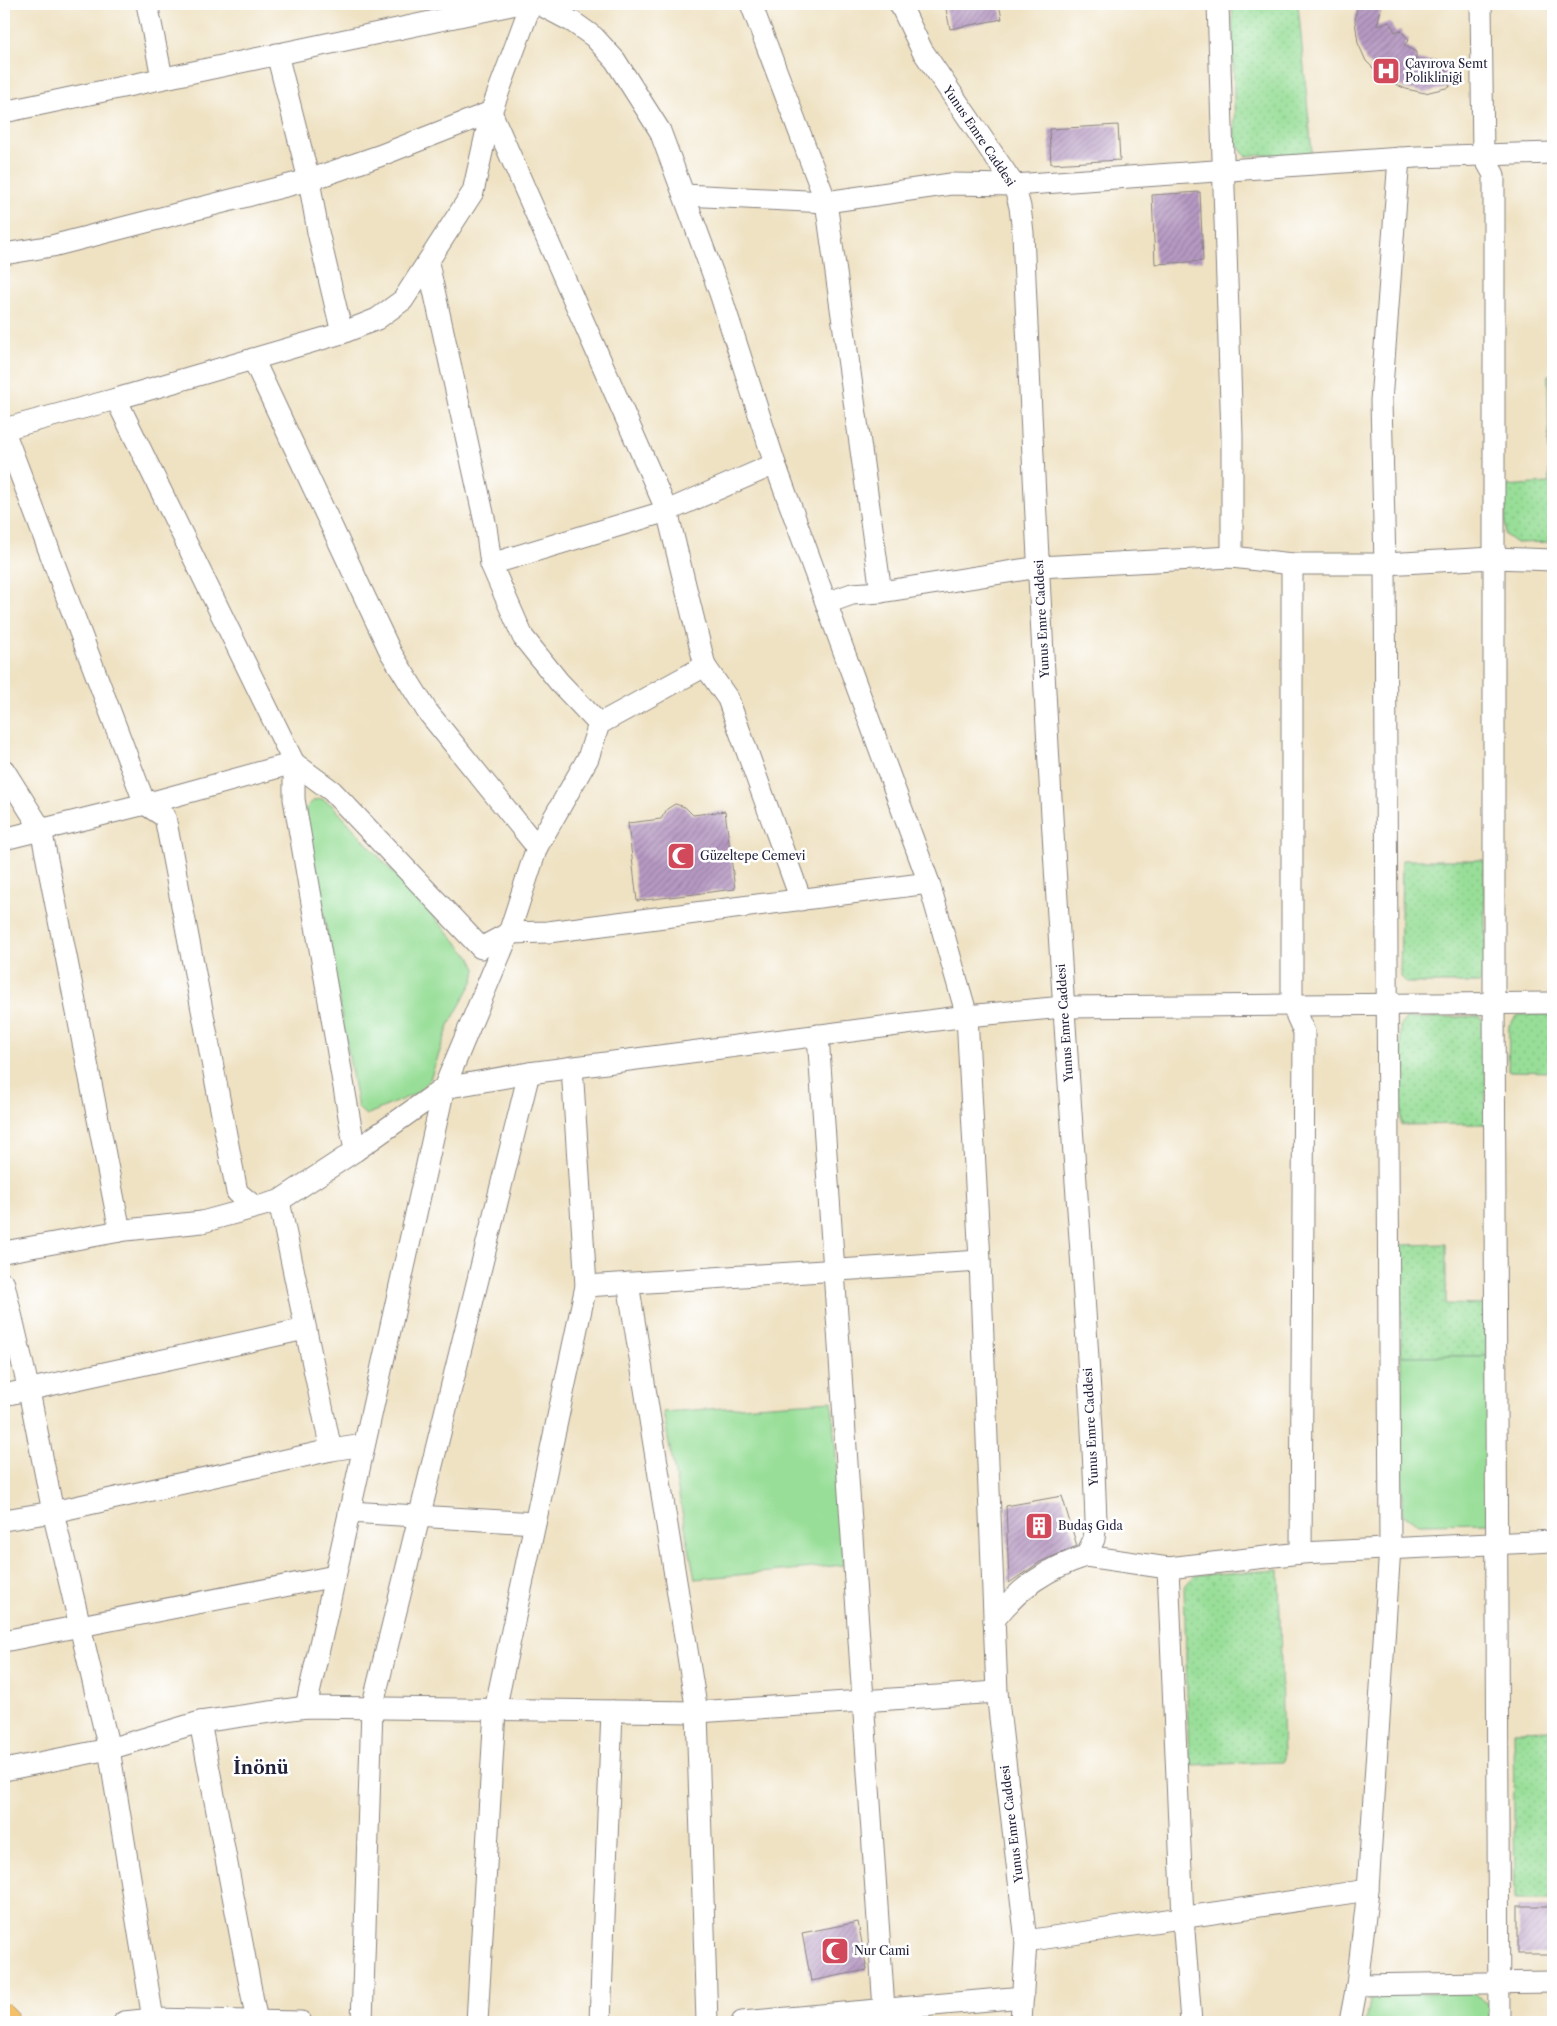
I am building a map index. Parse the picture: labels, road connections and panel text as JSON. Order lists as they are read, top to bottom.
{
  "streets": {
    "street": ["Yunus Emre Caddesi"]
  },
  "districts": ["İnönü"],
  "places": {
    "hospital": ["Çayırova Semt Polikliniği"],
    "mosque": ["Güzeltepe Cemevi", "Nur Cami"],
    "building": ["Budaş Gıda"]
  }
}
